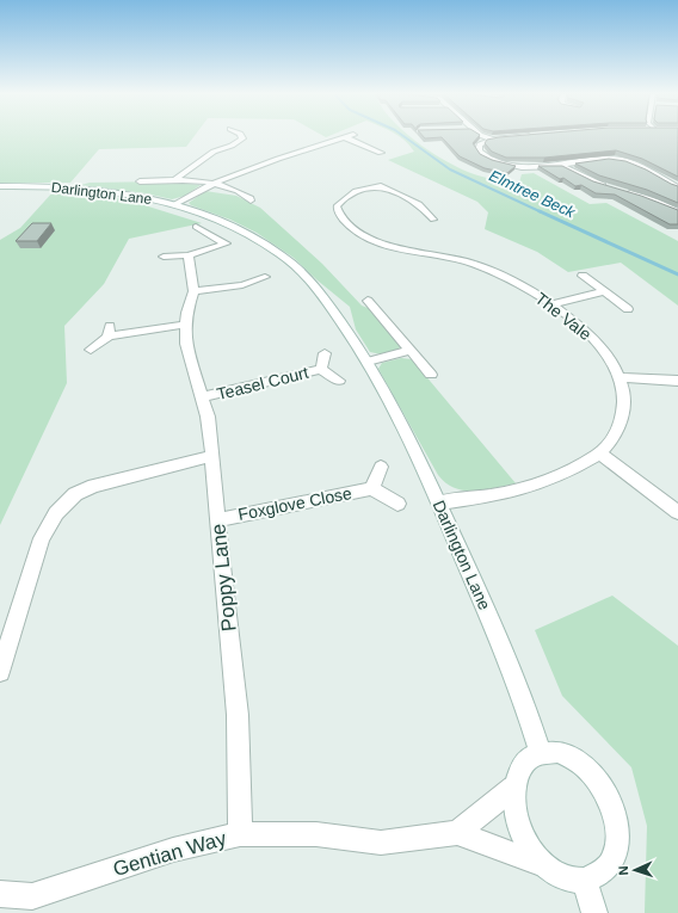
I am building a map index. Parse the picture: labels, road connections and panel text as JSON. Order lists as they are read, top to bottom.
{
  "streets": {
    "street": [
      "Darlington Lane",
      "The Vale",
      "Teasel Court",
      "Foxglove Close",
      "Poppy Lane",
      "Gentian Way"
    ]
  },
  "crossings": [
    ["Darlington Lane", "The Vale"],
    ["Teasel Court", "Poppy Lane"],
    ["Foxglove Close", "Poppy Lane"],
    ["Poppy Lane", "Gentian Way"]
  ],
  "water": ["Elmtree Beck"],
  "north": "left"
}
